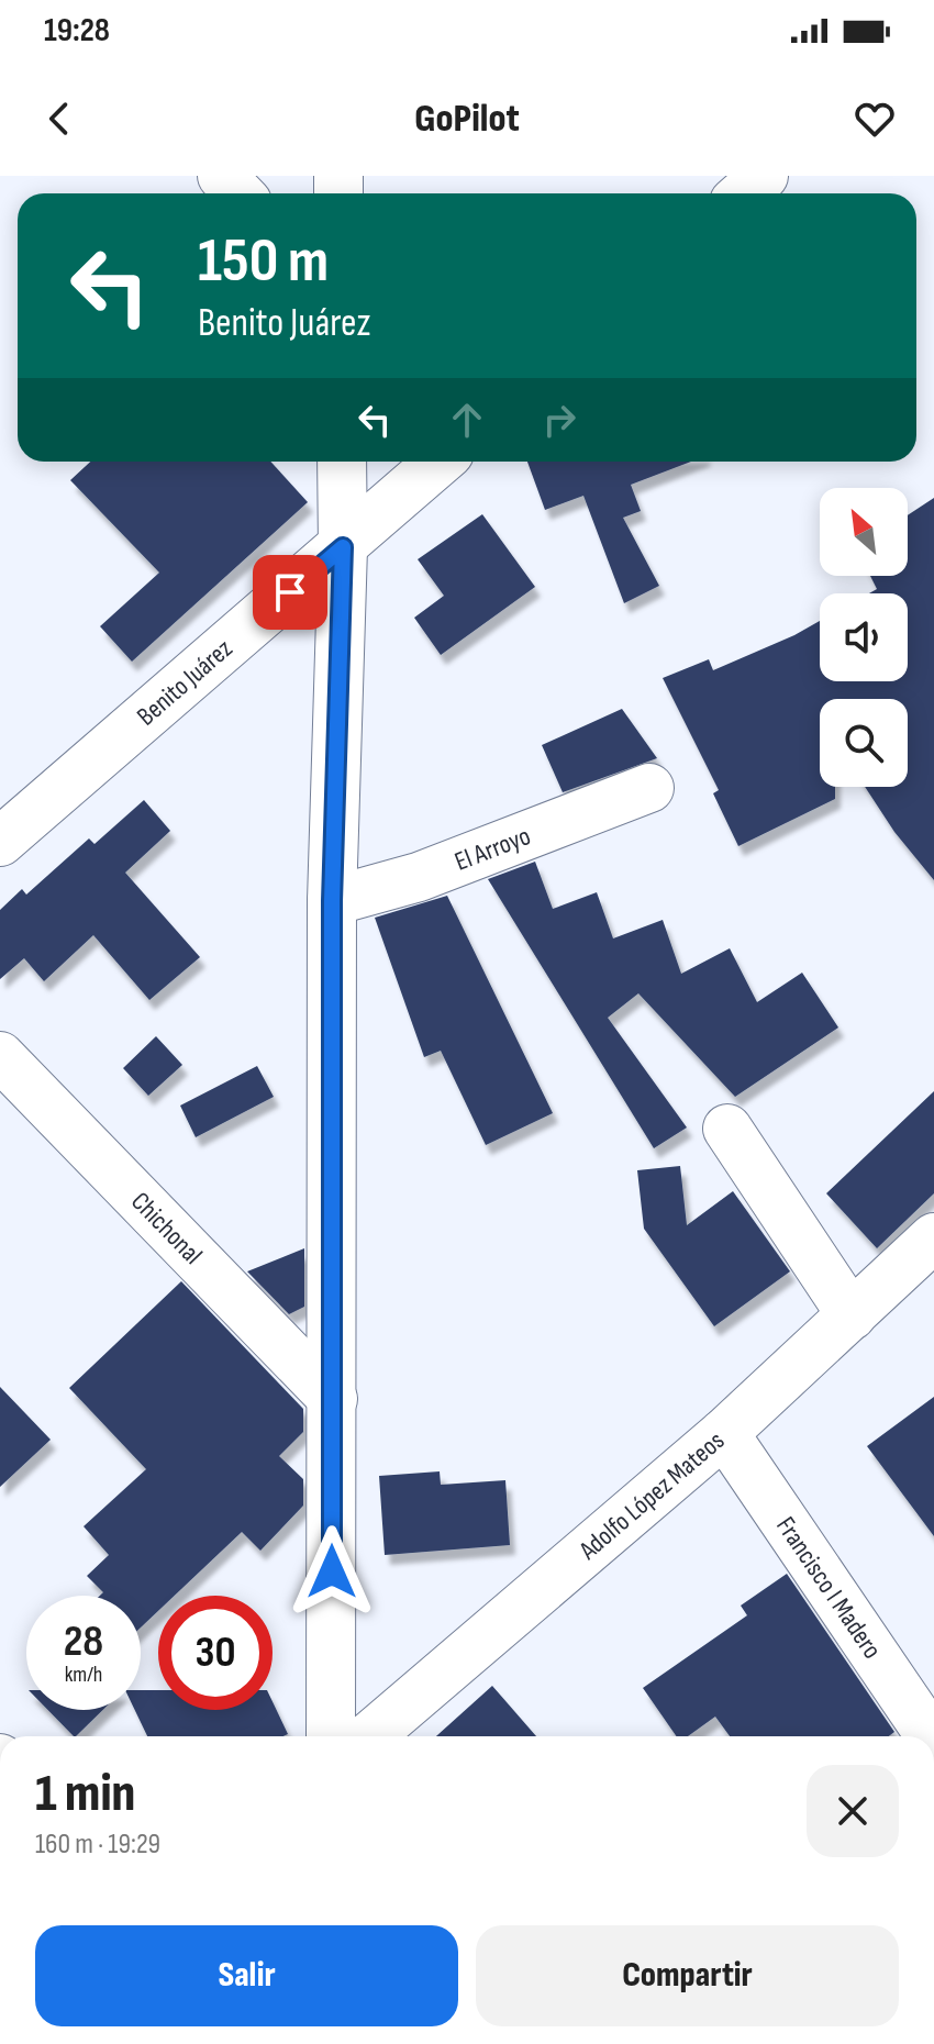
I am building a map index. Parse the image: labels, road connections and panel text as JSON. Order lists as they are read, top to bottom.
{
  "streets": {
    "street": [
      "Benito Juárez",
      "El Arroyo",
      "Chichonal",
      "Adolfo López Mateos",
      "Francisco I Madero"
    ]
  },
  "crossings": [
    ["Adolfo López Mateos", "Francisco I Madero"]
  ],
  "north": "top left",
  "page": {
    "status": "19:28",
    "header": "GoPilot",
    "turn": ["150 m", "Benito Juárez"],
    "speed": "28 km/h",
    "limit": "30",
    "heading": ["1 min", "160 m · 19:29"],
    "buttons": ["Salir", "Compartir"]
  }
}
